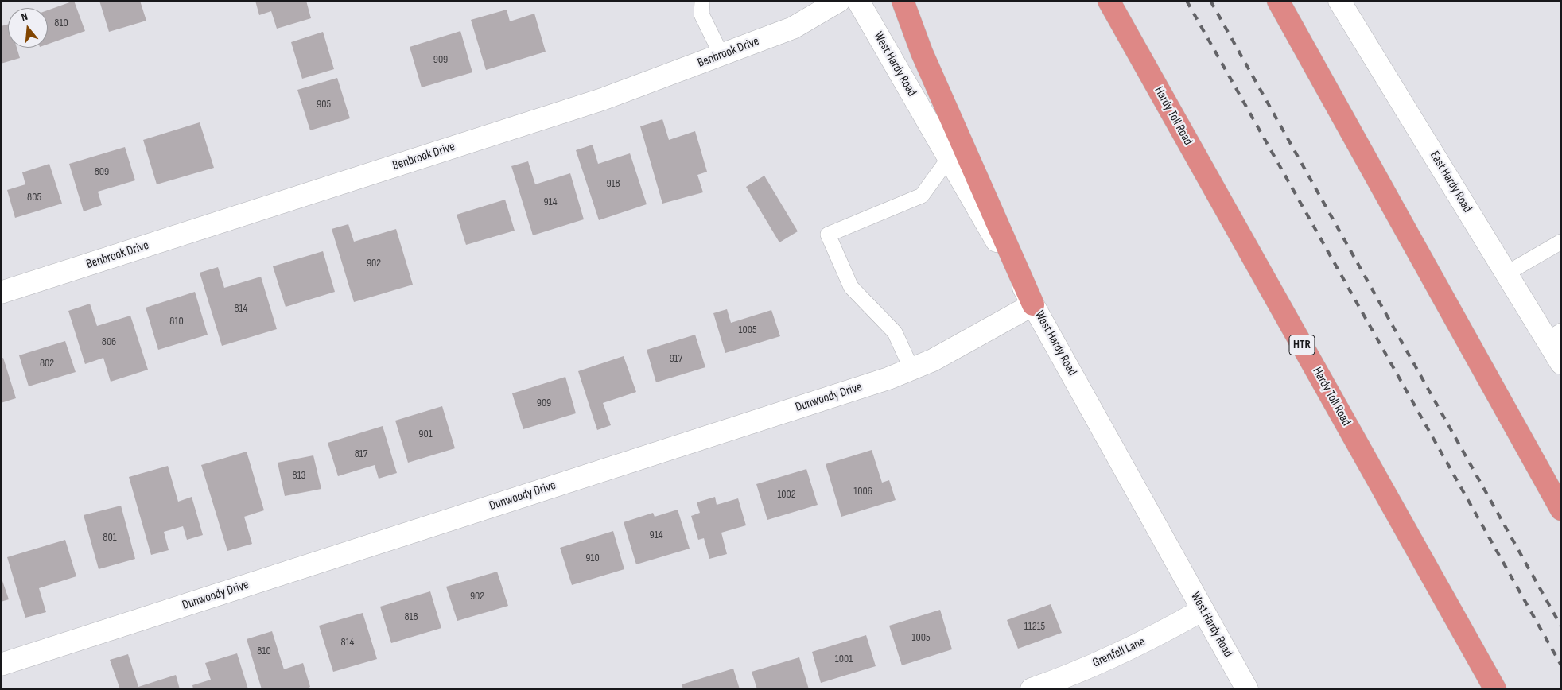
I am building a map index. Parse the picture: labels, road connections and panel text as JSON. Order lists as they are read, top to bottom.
{
  "streets": {
    "highway": ["Hardy Toll Road", "HTR"],
    "street": [
      "Benbrook Drive",
      "West Hardy Road",
      "East Hardy Road",
      "Dunwoody Drive",
      "Grenfell Lane"
    ]
  },
  "crossings": [
    ["West Hardy Road", "Dunwoody Drive"],
    ["West Hardy Road", "Grenfell Lane"]
  ],
  "house_numbers": [
    "810",
    "909",
    "905",
    "809",
    "918",
    "805",
    "914",
    "902",
    "814",
    "810",
    "1005",
    "806",
    "917",
    "802",
    "909",
    "901",
    "817",
    "813",
    "1006",
    "1002",
    "914",
    "801",
    "910",
    "902",
    "818",
    "11215",
    "1005",
    "814",
    "810",
    "1001"
  ],
  "north": "top"
}
